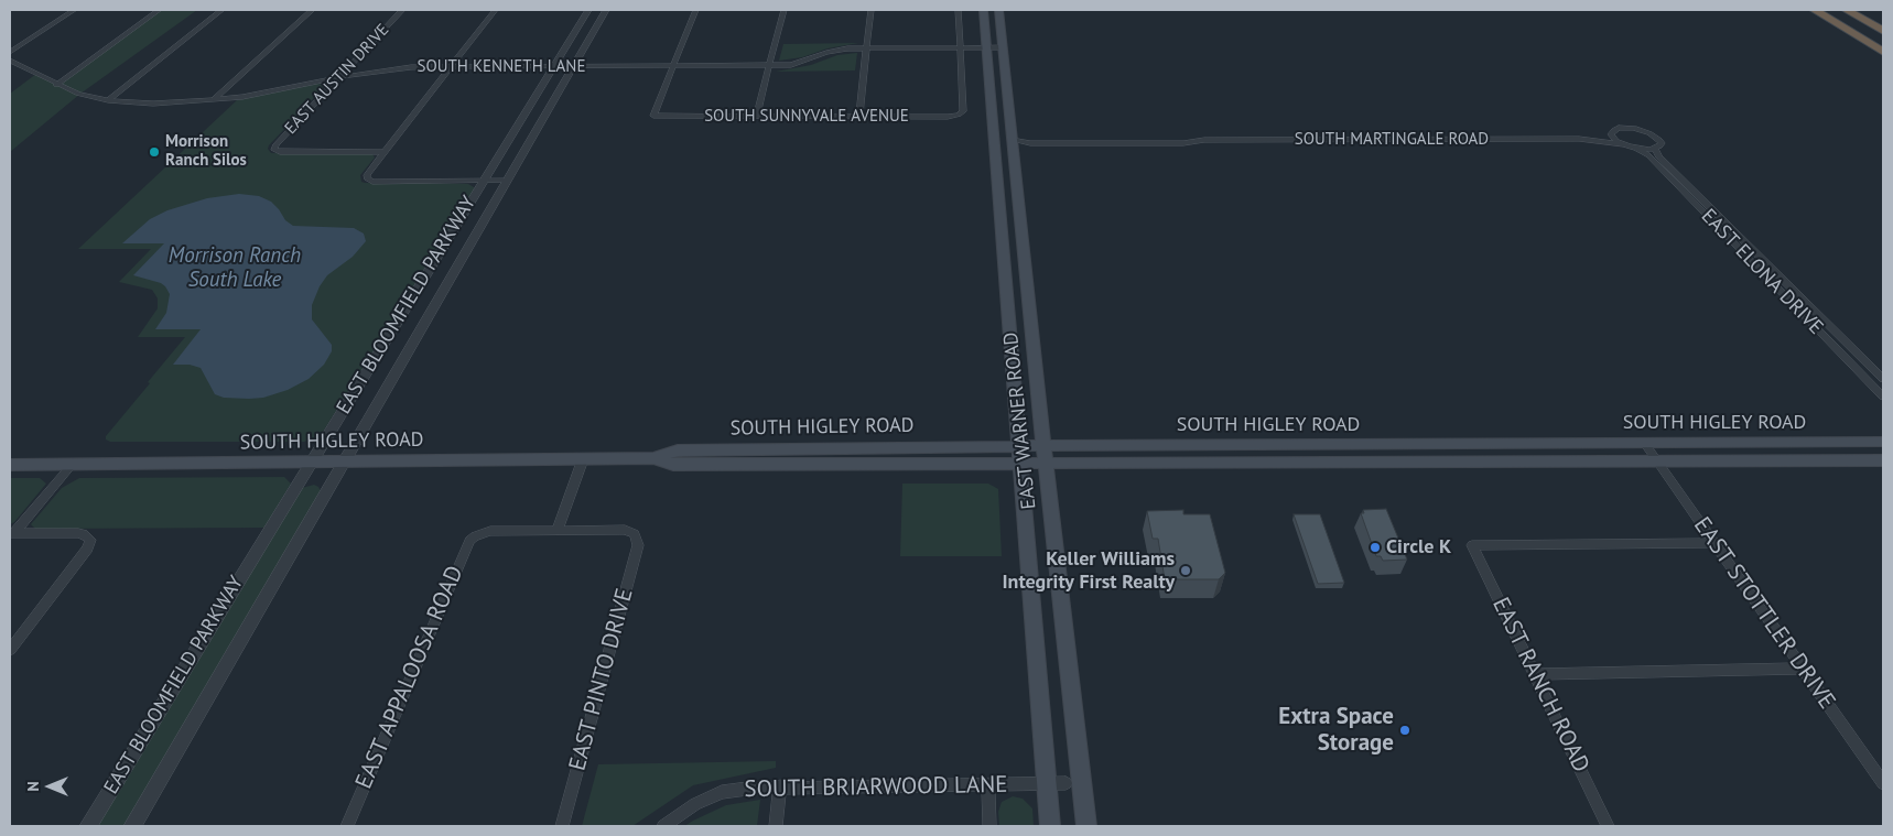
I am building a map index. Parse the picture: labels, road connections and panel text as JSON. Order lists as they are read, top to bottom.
{
  "streets": {
    "main road": ["EAST WARNER ROAD", "SOUTH HIGLEY ROAD"],
    "street": [
      "SOUTH KENNETH LANE",
      "EAST AUSTIN DRIVE",
      "SOUTH SUNNYVALE AVENUE",
      "SOUTH MARTINGALE ROAD",
      "EAST ELONA DRIVE",
      "EAST BLOOMFIELD PARKWAY",
      "EAST STOTTLER DRIVE",
      "EAST APPALOOSA ROAD",
      "EAST PINTO DRIVE",
      "EAST RANCH ROAD",
      "SOUTH BRIARWOOD LANE"
    ]
  },
  "crossings": [
    ["SOUTH KENNETH LANE", "EAST AUSTIN DRIVE"],
    ["SOUTH KENNETH LANE", "SOUTH SUNNYVALE AVENUE"],
    ["SOUTH KENNETH LANE", "EAST BLOOMFIELD PARKWAY"],
    ["SOUTH KENNETH LANE", "EAST WARNER ROAD"],
    ["SOUTH MARTINGALE ROAD", "EAST ELONA DRIVE"],
    ["SOUTH MARTINGALE ROAD", "EAST WARNER ROAD"],
    ["EAST BLOOMFIELD PARKWAY", "SOUTH HIGLEY ROAD"],
    ["EAST WARNER ROAD", "SOUTH HIGLEY ROAD"],
    ["EAST WARNER ROAD", "SOUTH BRIARWOOD LANE"],
    ["SOUTH HIGLEY ROAD", "EAST STOTTLER DRIVE"],
    ["EAST STOTTLER DRIVE", "EAST RANCH ROAD"]
  ],
  "water": ["Morrison Ranch South Lake"],
  "places": [
    "Morrison Ranch Silos",
    "Circle K",
    "Keller Williams Integrity First Realty",
    "Extra Space Storage"
  ],
  "north": "left"
}
